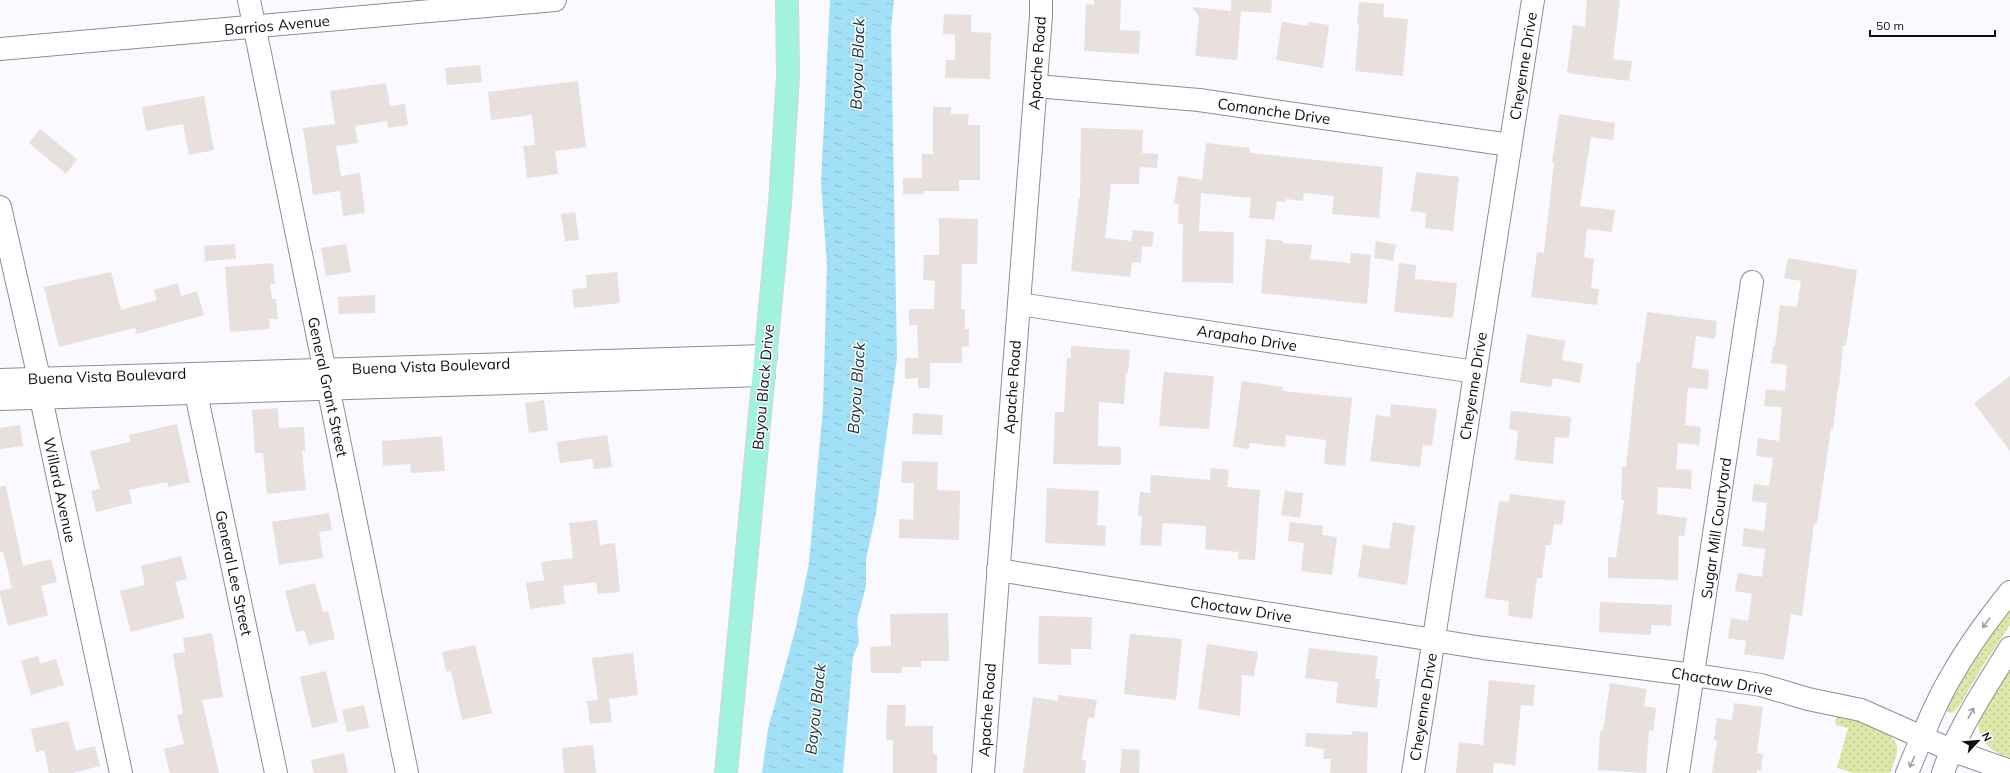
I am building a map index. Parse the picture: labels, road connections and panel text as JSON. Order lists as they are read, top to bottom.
{
  "streets": {
    "main road": ["Bayou Black Drive"],
    "street": [
      "Barrios Avenue",
      "Apache Road",
      "Cheyenne Drive",
      "Comanche Drive",
      "Arapaho Drive",
      "Buena Vista Boulevard",
      "General Grant Street",
      "Willard Avenue",
      "Sugar Mill Courtyard",
      "General Lee Street",
      "Choctaw Drive",
      "Chactaw Drive"
    ]
  },
  "crossings": [
    ["Barrios Avenue", "General Grant Street"],
    ["Apache Road", "Comanche Drive"],
    ["Apache Road", "Arapaho Drive"],
    ["Apache Road", "Choctaw Drive"],
    ["Cheyenne Drive", "Comanche Drive"],
    ["Cheyenne Drive", "Arapaho Drive"],
    ["Cheyenne Drive", "Choctaw Drive"],
    ["Buena Vista Boulevard", "General Grant Street"],
    ["Buena Vista Boulevard", "Bayou Black Drive"],
    ["Buena Vista Boulevard", "Willard Avenue"],
    ["Buena Vista Boulevard", "General Lee Street"],
    ["Sugar Mill Courtyard", "Chactaw Drive"],
    ["Choctaw Drive", "Chactaw Drive"]
  ],
  "water": ["Bayou Black"],
  "scale_bar": "50 m",
  "north": "top right"
}
